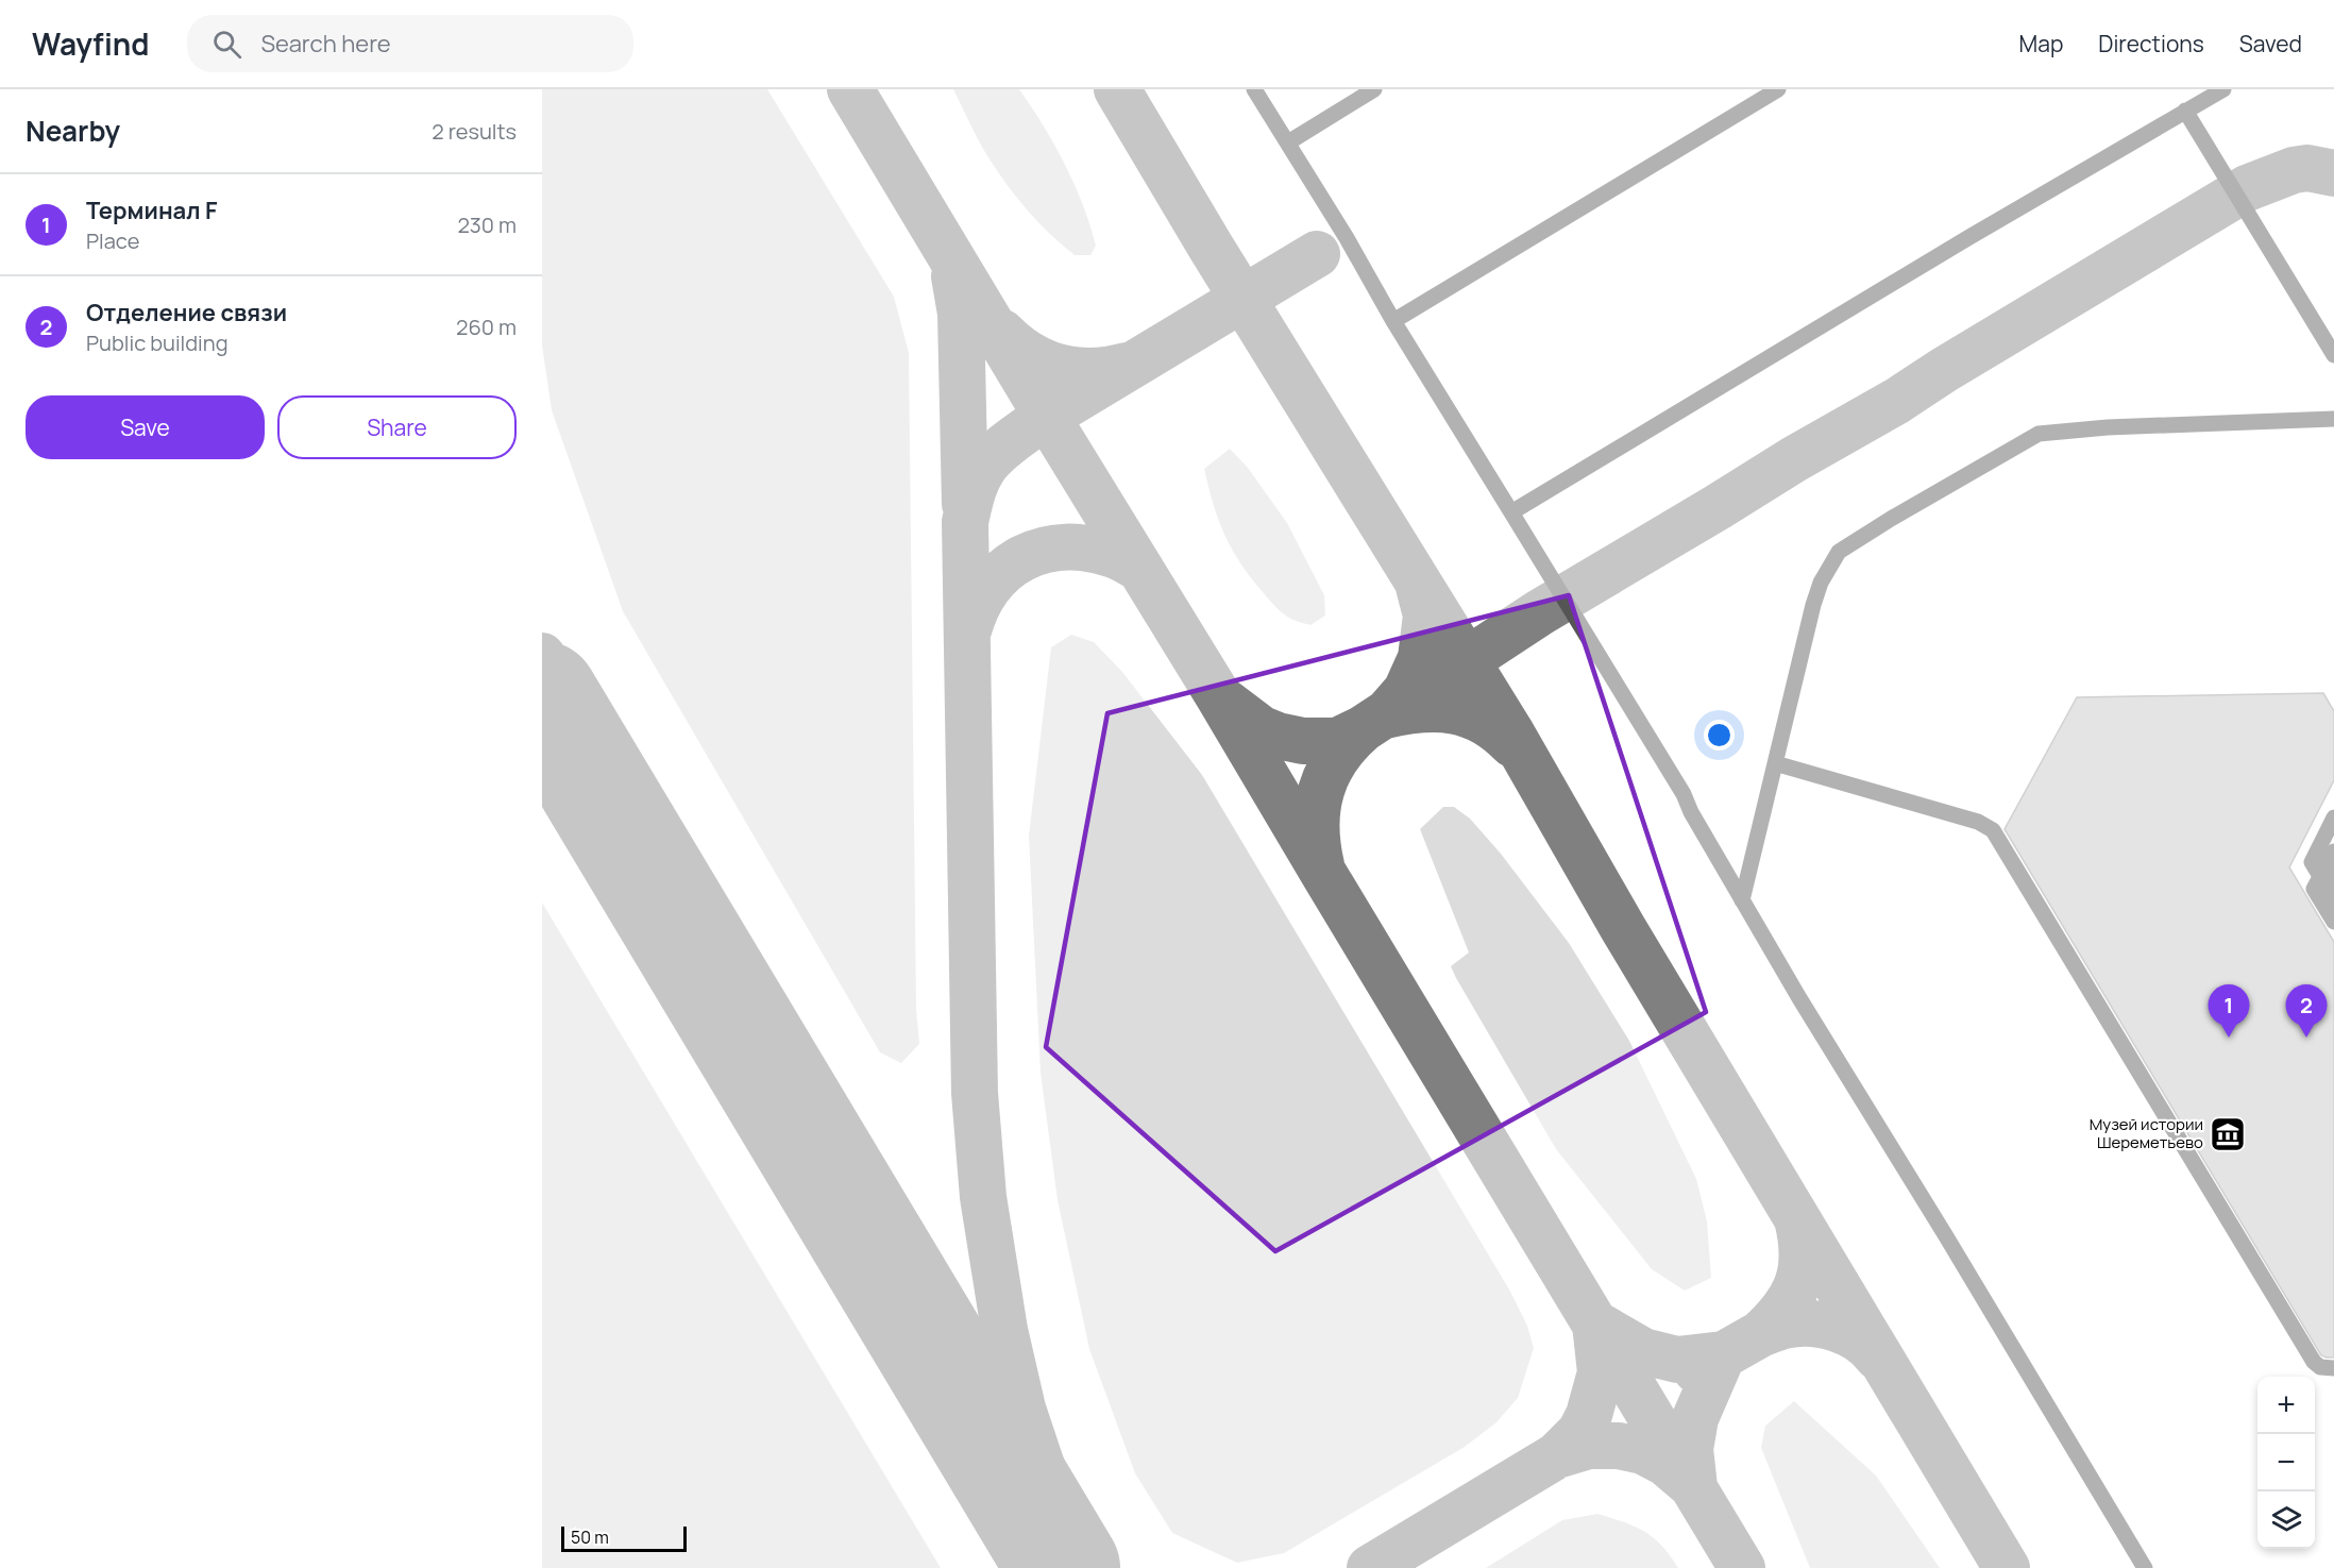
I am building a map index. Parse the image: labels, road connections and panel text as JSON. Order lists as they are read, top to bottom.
{
  "places": {
    "museum": ["Музей истории Шереметьево"]
  },
  "scale_bar": "50 m",
  "page": {
    "header": "Wayfind",
    "search": "Search here",
    "nav": ["Map", "Directions", "Saved"],
    "heading": ["Nearby", "2 results"],
    "list": [
      {
        "mark": "1",
        "name": "Терминал F",
        "note": "Place",
        "value": "230 m"
      },
      {
        "mark": "2",
        "name": "Отделение связи",
        "note": "Public building",
        "value": "260 m"
      }
    ],
    "buttons": ["Save", "Share"],
    "pins": ["1", "2"],
    "map_buttons": ["+", "−"],
    "scale": "50 m"
  }
}
